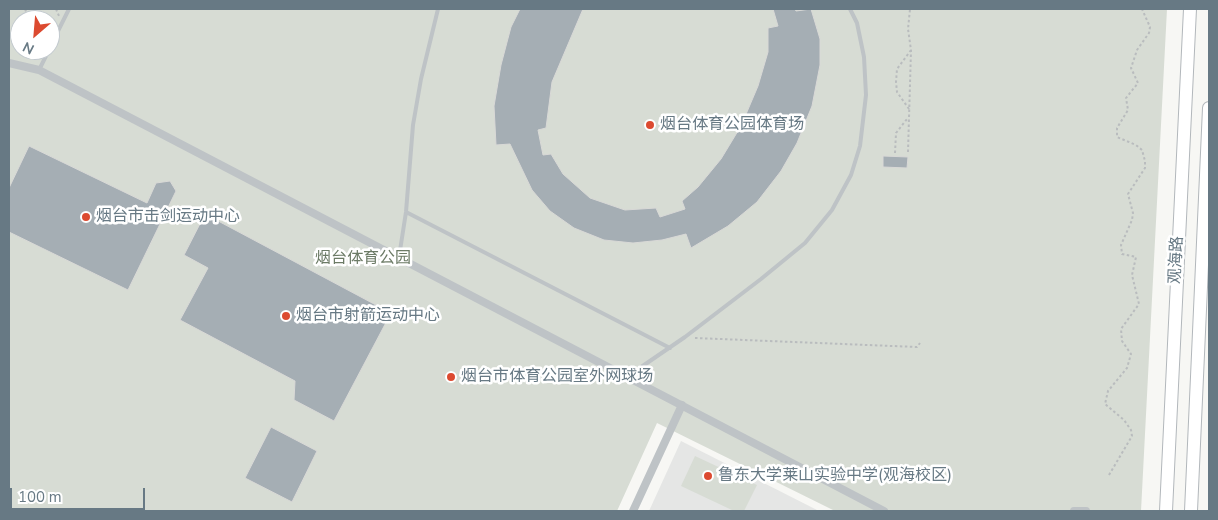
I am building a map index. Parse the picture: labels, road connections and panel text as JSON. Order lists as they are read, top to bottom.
{
  "streets": {
    "main road": ["观海路"]
  },
  "parks": ["烟台体育公园"],
  "places": [
    "烟台体育公园体育场",
    "烟台市击剑运动中心",
    "烟台市射箭运动中心",
    "烟台市体育公园室外网球场",
    "鲁东大学莱山实验中学(观海校区)"
  ],
  "scale_bar": "100 m",
  "north": "bottom left"
}
